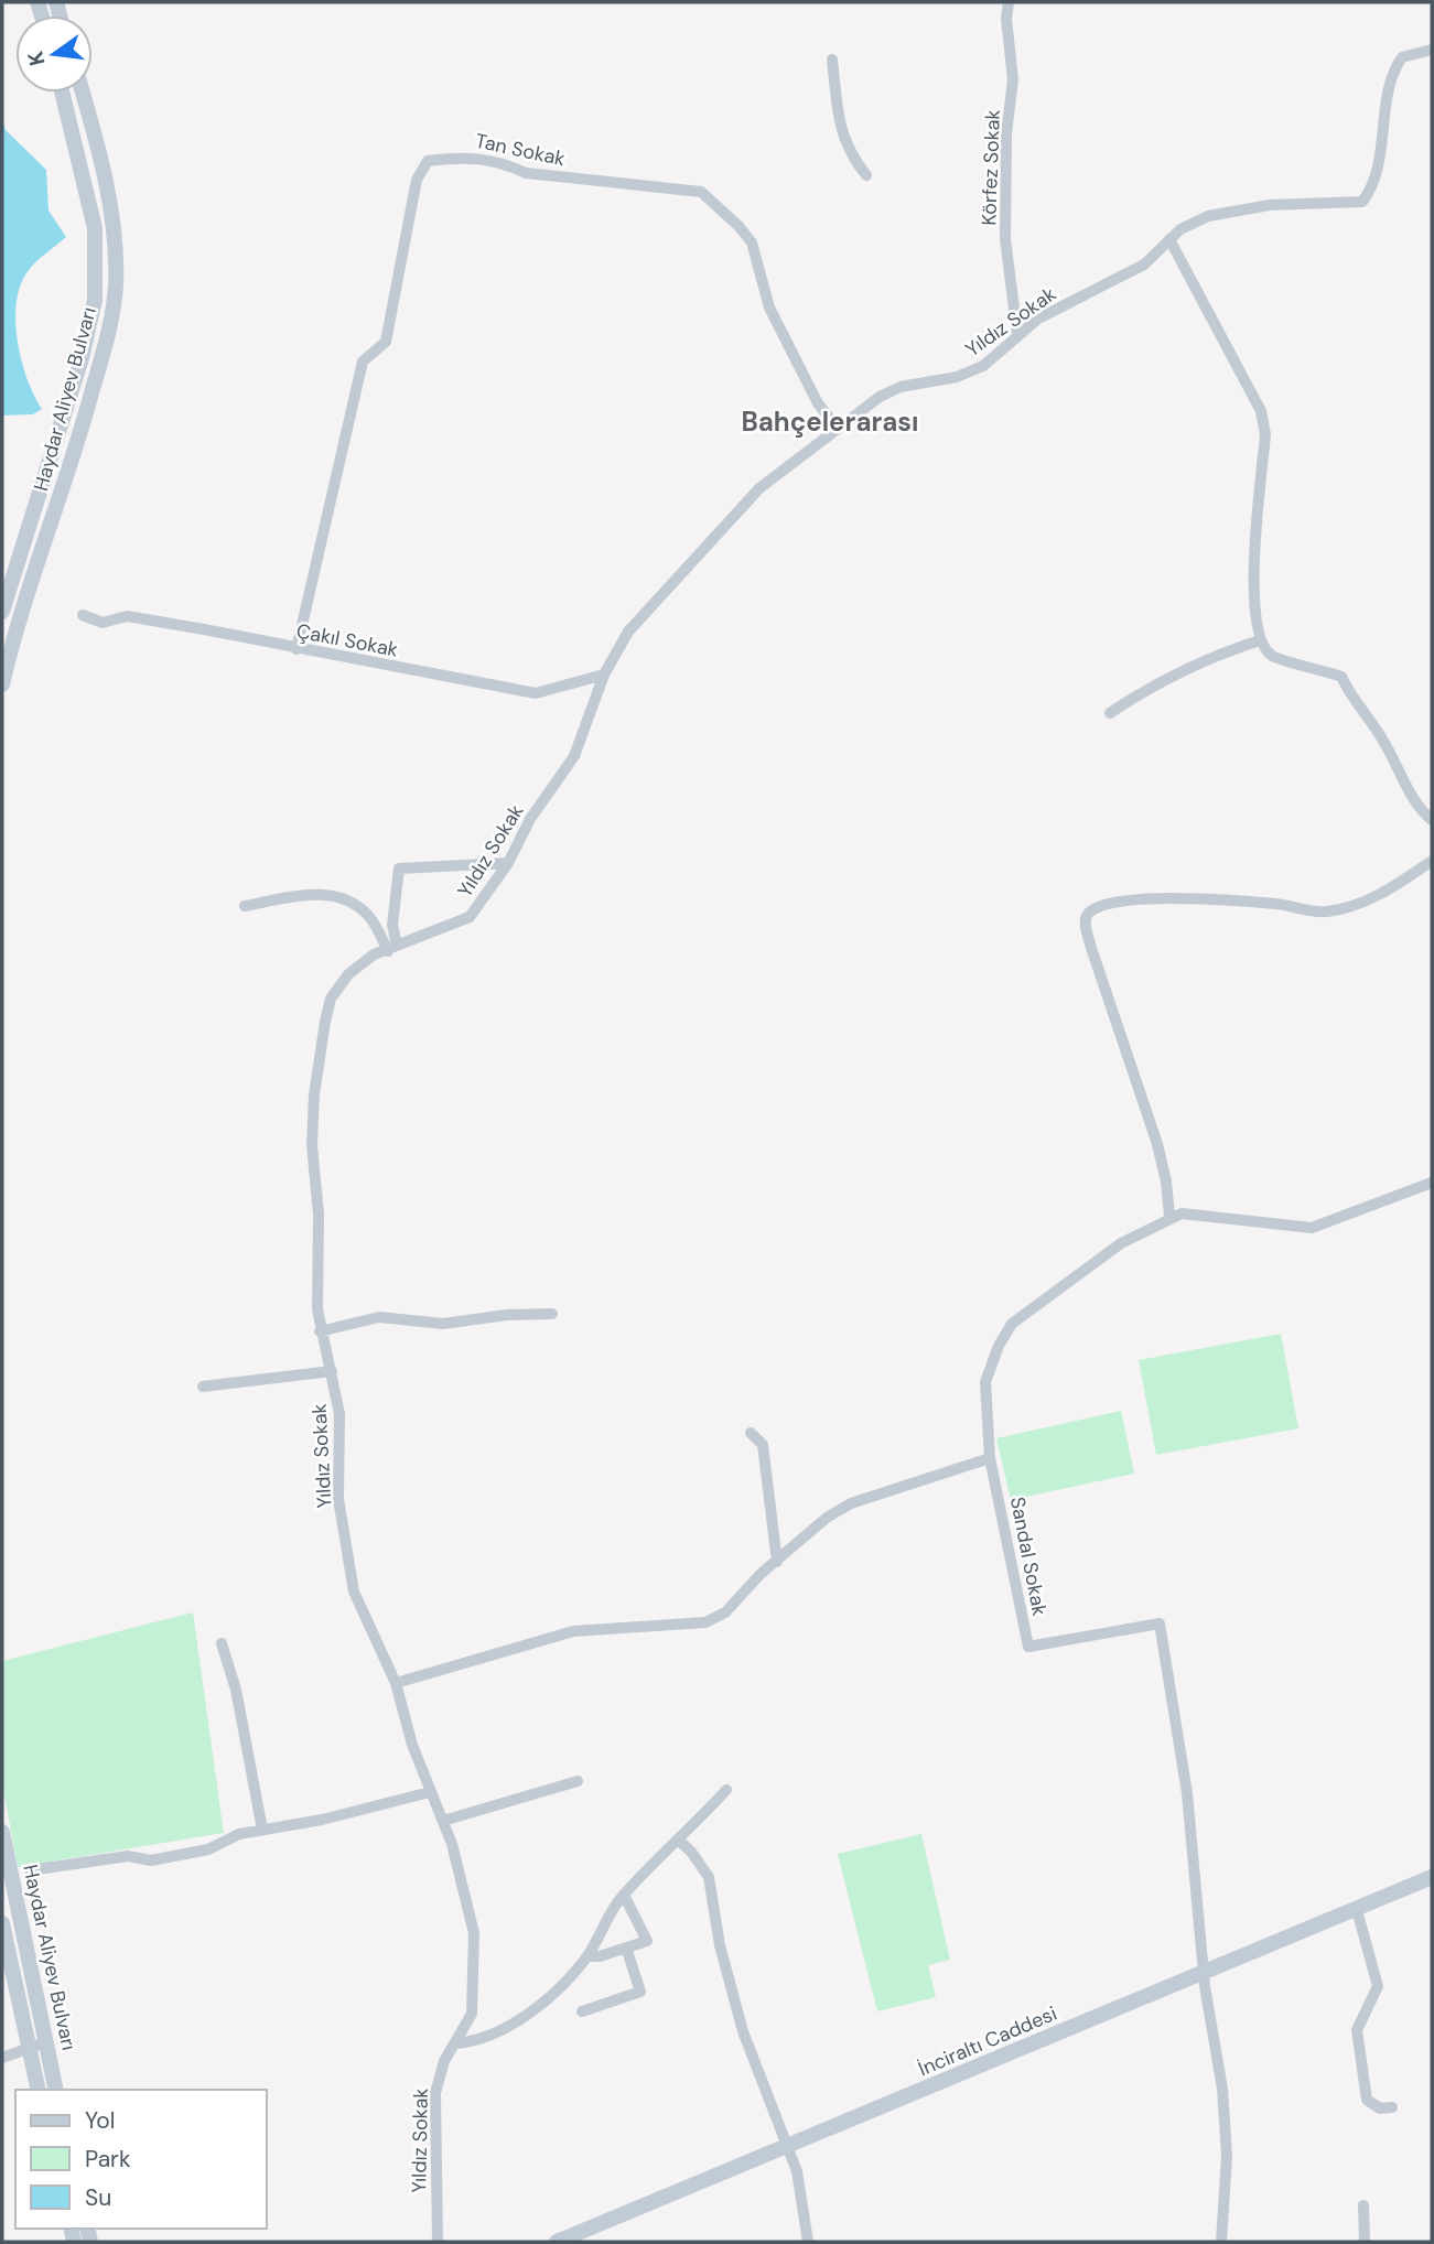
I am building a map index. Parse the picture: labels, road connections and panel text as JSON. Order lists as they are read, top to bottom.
{
  "streets": {
    "main road": ["Haydar Aliyev Bulvarı", "İnciraltı Caddesi"],
    "street": [
      "Tan Sokak",
      "Körfez Sokak",
      "Yıldız Sokak",
      "Çakıl Sokak",
      "Sandal Sokak"
    ]
  },
  "crossings": [
    ["Tan Sokak", "Yıldız Sokak"],
    ["Tan Sokak", "Çakıl Sokak"],
    ["Körfez Sokak", "Yıldız Sokak"],
    ["Yıldız Sokak", "Çakıl Sokak"],
    ["Sandal Sokak", "İnciraltı Caddesi"]
  ],
  "districts": ["Bahçelerarası"],
  "legend": ["Yol", "Park", "Su"],
  "north": "left"
}
